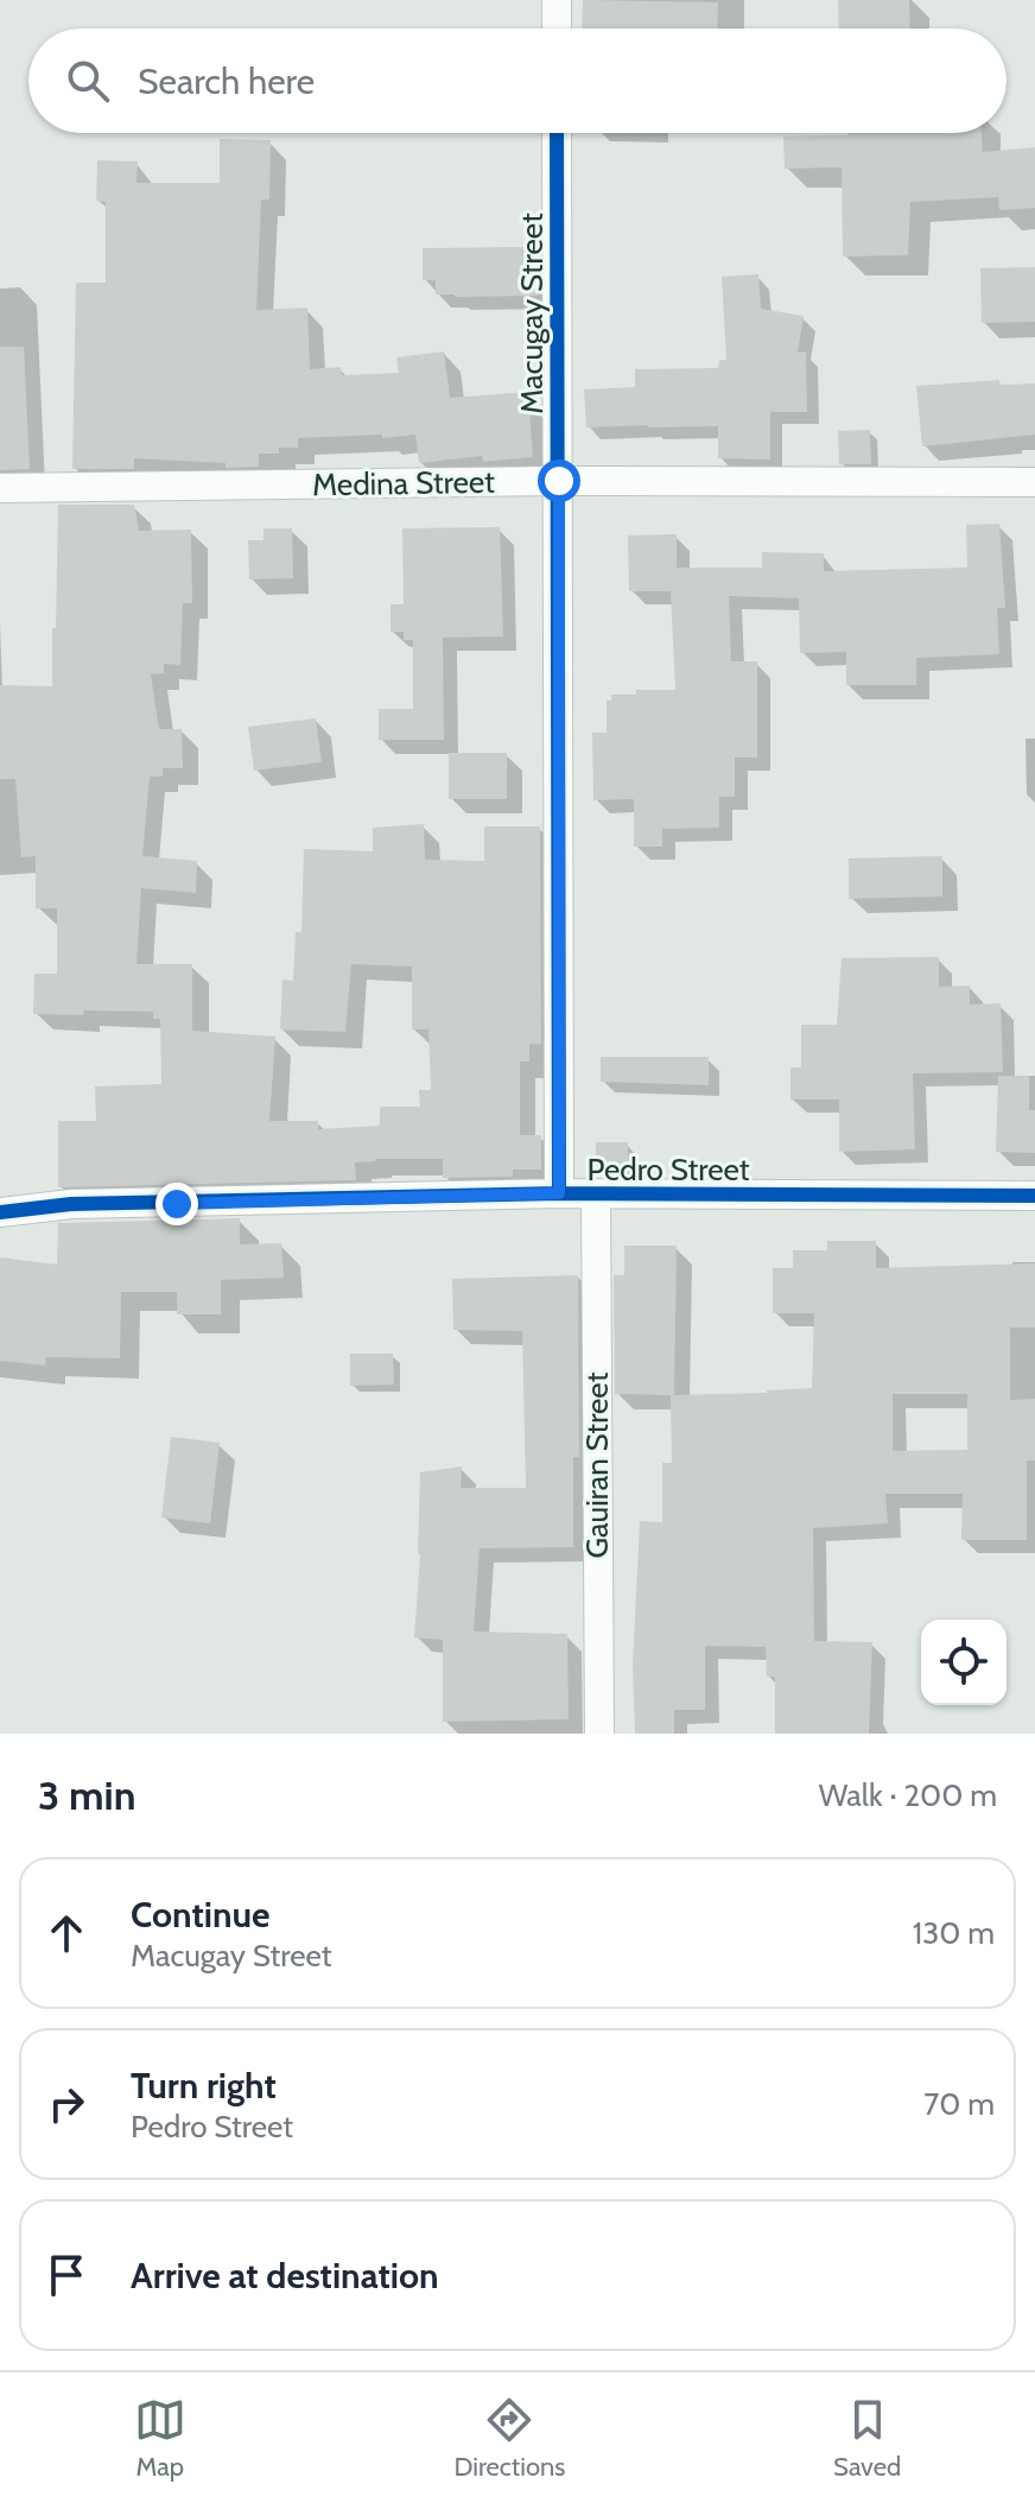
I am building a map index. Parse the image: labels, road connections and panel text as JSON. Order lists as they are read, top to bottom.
{
  "streets": {
    "street": [
      "Macugay Street",
      "Medina Street",
      "Pedro Street",
      "Gauiran Street"
    ]
  },
  "crossings": [
    ["Macugay Street", "Medina Street"],
    ["Macugay Street", "Pedro Street"],
    ["Pedro Street", "Gauiran Street"]
  ],
  "page": {
    "search": "Search here",
    "heading": ["3 min", "Walk · 200 m"],
    "list": [
      ["Continue", "Macugay Street", "130 m"],
      ["Turn right", "Pedro Street", "70 m"],
      "Arrive at destination"
    ],
    "nav": ["Map", "Directions", "Saved"]
  }
}
